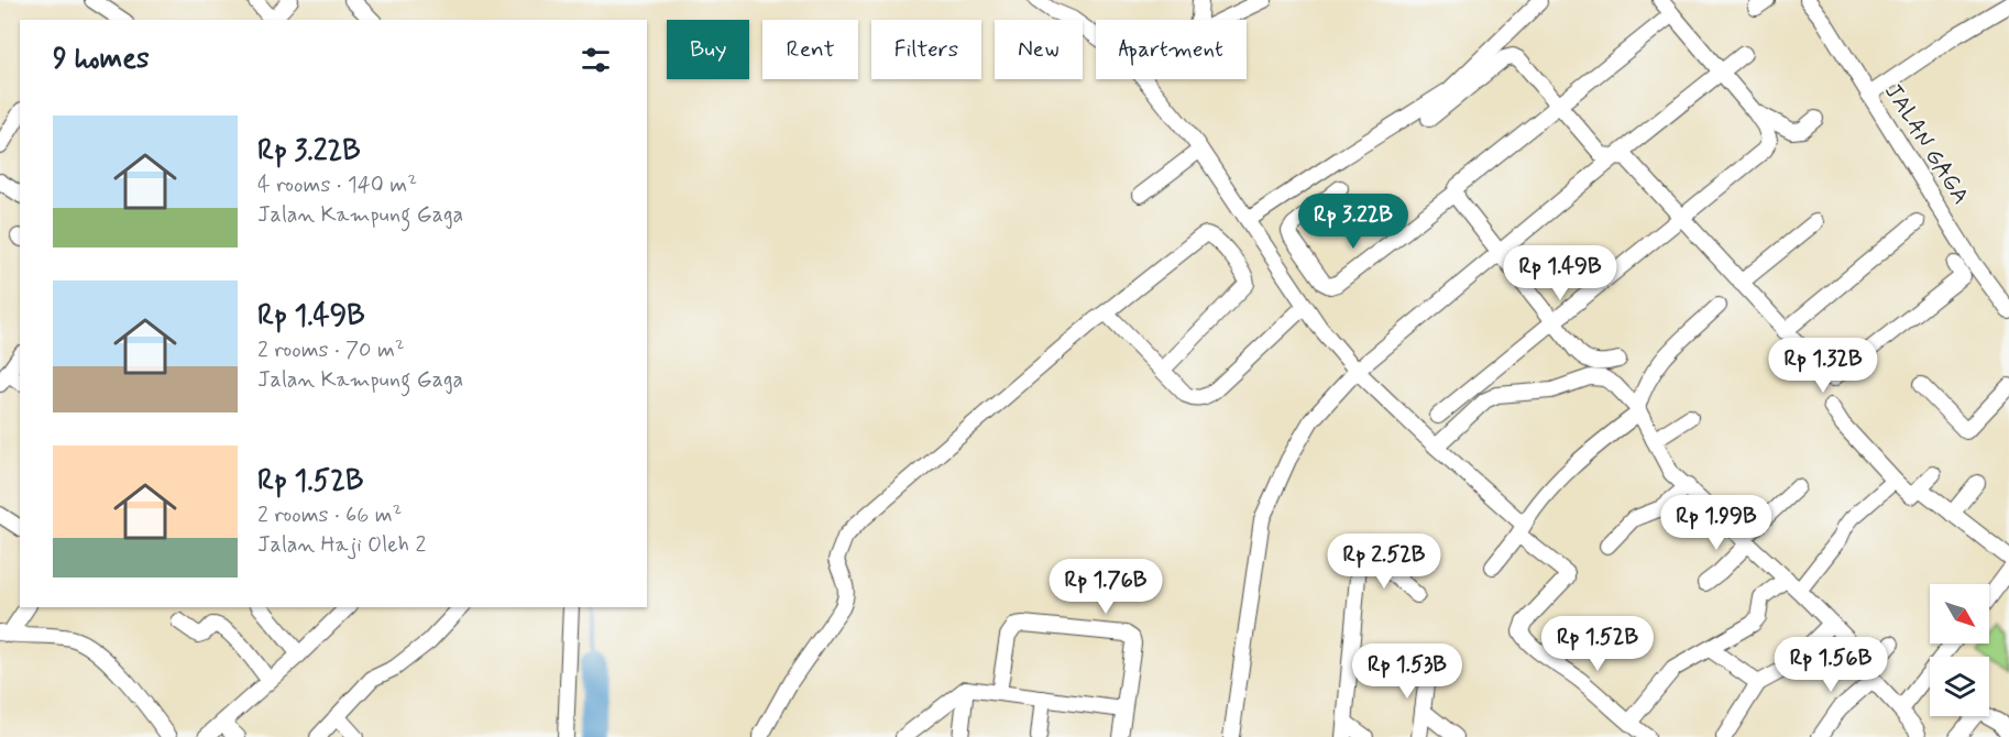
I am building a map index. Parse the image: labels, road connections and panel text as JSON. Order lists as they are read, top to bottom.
{
  "streets": {
    "street": ["JALAN GAGA"]
  },
  "north": "bottom right",
  "page": {
    "chip": [
      "Buy",
      "Rent",
      "Filters",
      "New",
      "Apartment"
    ],
    "heading": "9 homes",
    "list": [
      {
        "name": "Rp 3.22B",
        "note": "4 rooms · 140 m² · Jalan Kampung Gaga"
      },
      {
        "name": "Rp 1.49B",
        "note": "2 rooms · 70 m² · Jalan Kampung Gaga"
      },
      {
        "name": "Rp 1.52B",
        "note": "2 rooms · 66 m² · Jalan Haji Oleh 2"
      }
    ],
    "price": [
      "Rp 3.22B",
      "Rp 1.49B",
      "Rp 1.32B",
      "Rp 1.99B",
      "Rp 2.52B",
      "Rp 1.76B",
      "Rp 1.52B",
      "Rp 1.56B",
      "Rp 1.53B"
    ]
  }
}
